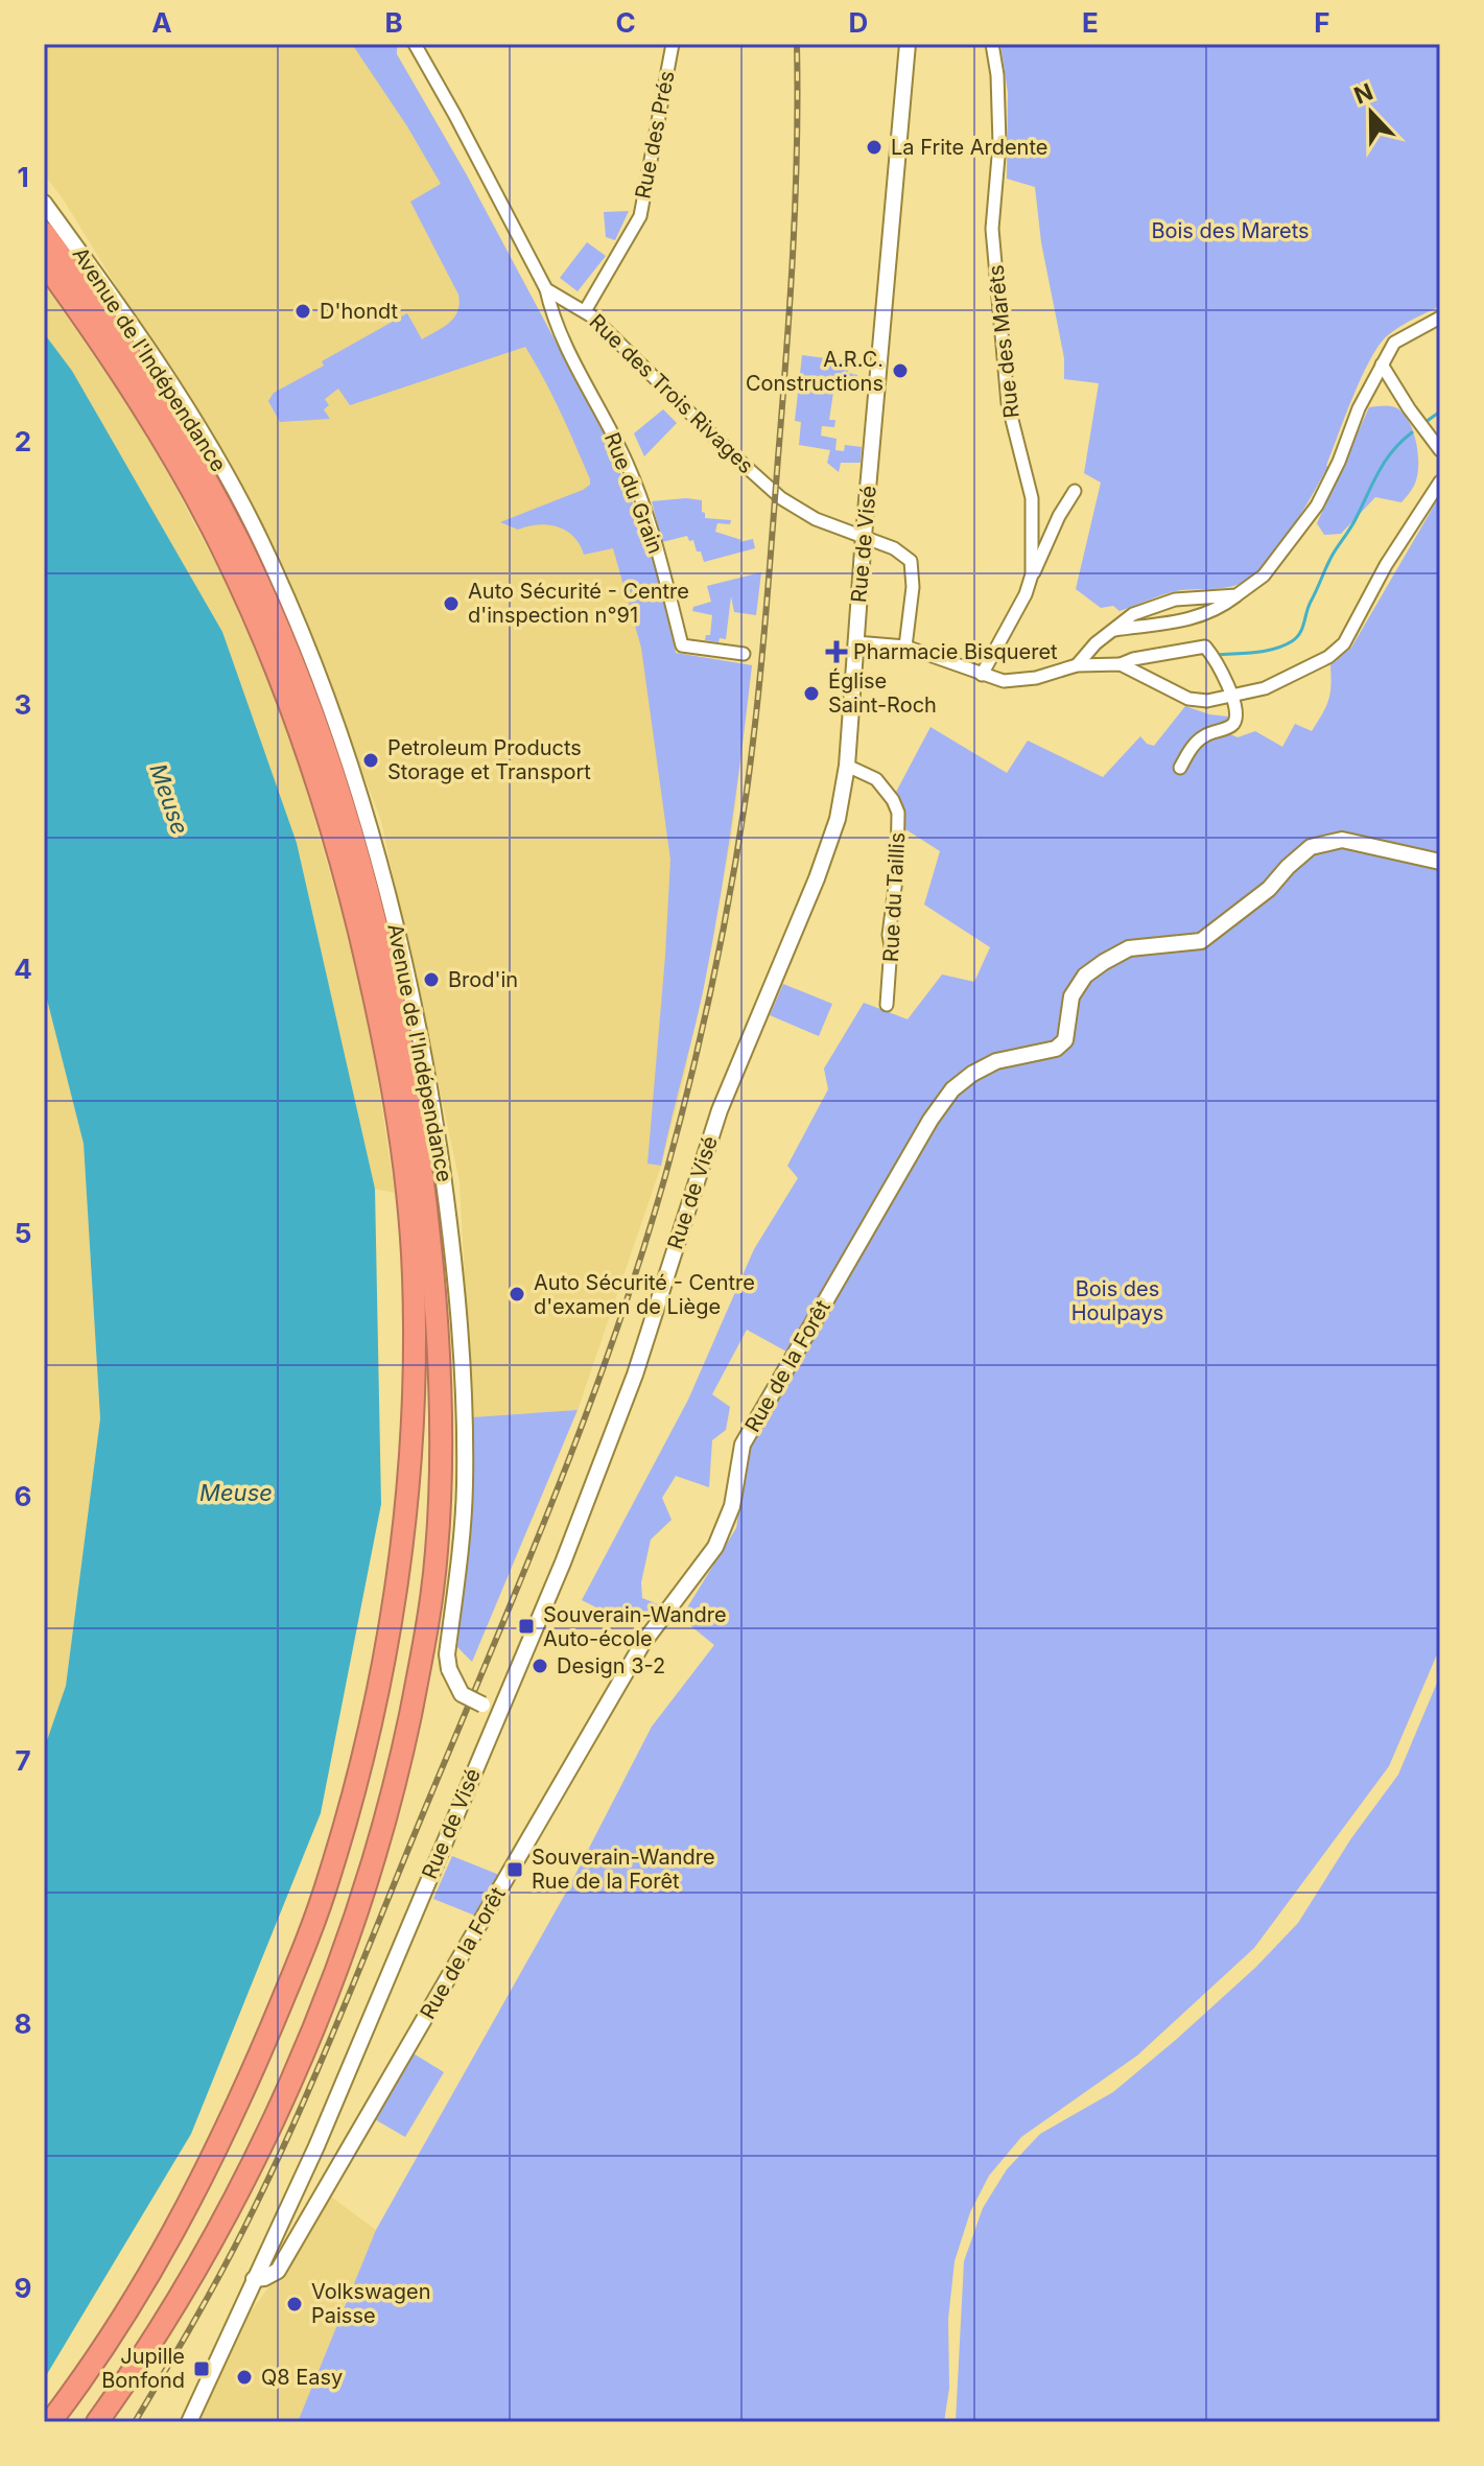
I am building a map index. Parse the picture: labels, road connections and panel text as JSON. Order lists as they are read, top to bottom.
{
  "streets": {
    "main road": ["Avenue de l'Indépendance", "Rue de Visé", "Rue de la Forêt"],
    "street": [
      "Rue des Prés",
      "Rue des Marêts",
      "Rue des Trois Rivages",
      "Rue du Grain",
      "Rue du Taillis"
    ]
  },
  "crossings": [
    ["Rue des Prés", "Rue des Trois Rivages"],
    ["Avenue de l'Indépendance", "Rue de Visé"],
    ["Rue des Trois Rivages", "Rue du Grain"],
    ["Rue des Trois Rivages", "Rue de Visé"],
    ["Rue de Visé", "Rue du Taillis"],
    ["Rue de Visé", "Rue de la Forêt"]
  ],
  "water": ["Meuse"],
  "parks": ["Bois des Marets", "Bois des Houlpays"],
  "places": {
    "other": [
      "La Frite Ardente",
      "D'hondt",
      "A.R.C. Constructions",
      "Auto Sécurité - Centre d'inspection n°91",
      "Église Saint-Roch",
      "Petroleum Products Storage et Transport",
      "Brod'in",
      "Auto Sécurité - Centre d'examen de Liège",
      "Design 3-2",
      "Volkswagen Paisse",
      "Q8 Easy"
    ],
    "health": ["Pharmacie Bisqueret"],
    "transit": ["Souverain-Wandre Auto-école", "Souverain-Wandre Rue de la Forêt", "Jupille Bonfond"]
  },
  "north": "top",
  "grid": {
    "columns": [
      "A",
      "B",
      "C",
      "D",
      "E",
      "F"
    ],
    "rows": [
      "1",
      "2",
      "3",
      "4",
      "5",
      "6",
      "7",
      "8",
      "9"
    ]
  }
}
